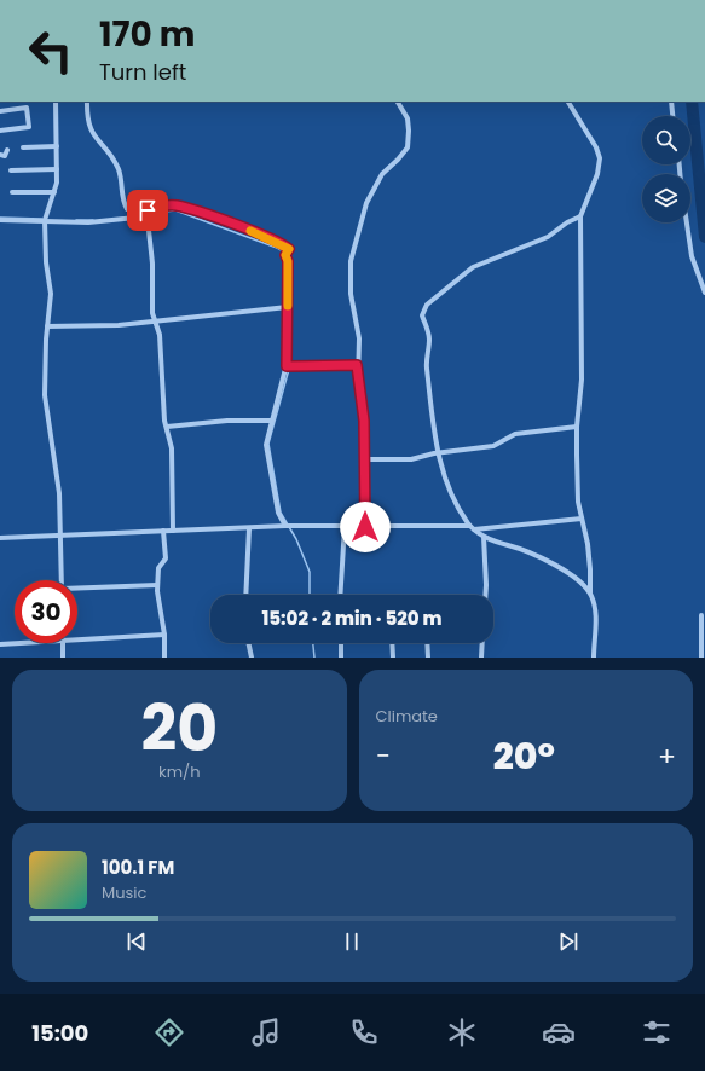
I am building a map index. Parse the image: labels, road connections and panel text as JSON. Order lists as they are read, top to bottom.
{
  "page": {
    "turn": ["170 m", "Turn left"],
    "limit": "30",
    "trip": "15:02 · 2 min · 520 m",
    "tile": [
      ["20", "km/h"],
      "Climate"
    ],
    "heat": ["−", "20°", "+"],
    "song": ["100.1 FM", "Music"],
    "tabs": "15:00"
  }
}
